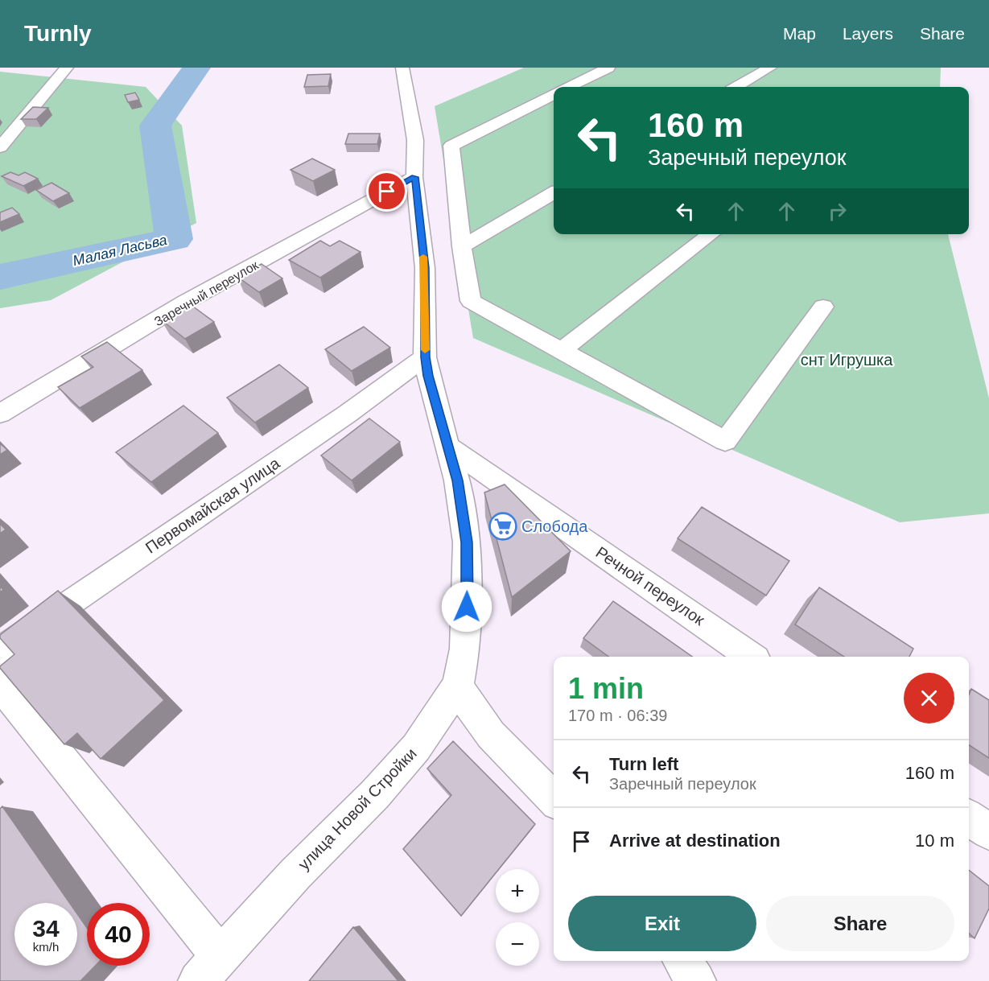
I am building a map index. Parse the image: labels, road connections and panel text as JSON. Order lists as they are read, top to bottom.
{
  "streets": {
    "street": [
      "Заречный переулок",
      "Первомайская улица",
      "Речной переулок",
      "улица Новой Стройки"
    ]
  },
  "crossings": [
    ["Заречный переулок", "улица Новой Стройки"],
    ["Первомайская улица", "улица Новой Стройки"],
    ["Речной переулок", "улица Новой Стройки"]
  ],
  "water": ["Малая Ласьва"],
  "parks": ["снт Игрушка"],
  "places": {
    "supermarket": ["Слобода"]
  },
  "page": {
    "header": "Turnly",
    "nav": ["Map", "Layers", "Share"],
    "turn": ["160 m", "Заречный переулок"],
    "heading": ["1 min", "170 m · 06:39"],
    "list": [
      {
        "name": "Turn left",
        "note": "Заречный переулок",
        "value": "160 m"
      },
      {
        "name": "Arrive at destination",
        "value": "10 m"
      }
    ],
    "map_buttons": ["+", "−"],
    "buttons": ["Exit", "Share"],
    "speed": "34 km/h",
    "limit": "40"
  }
}
